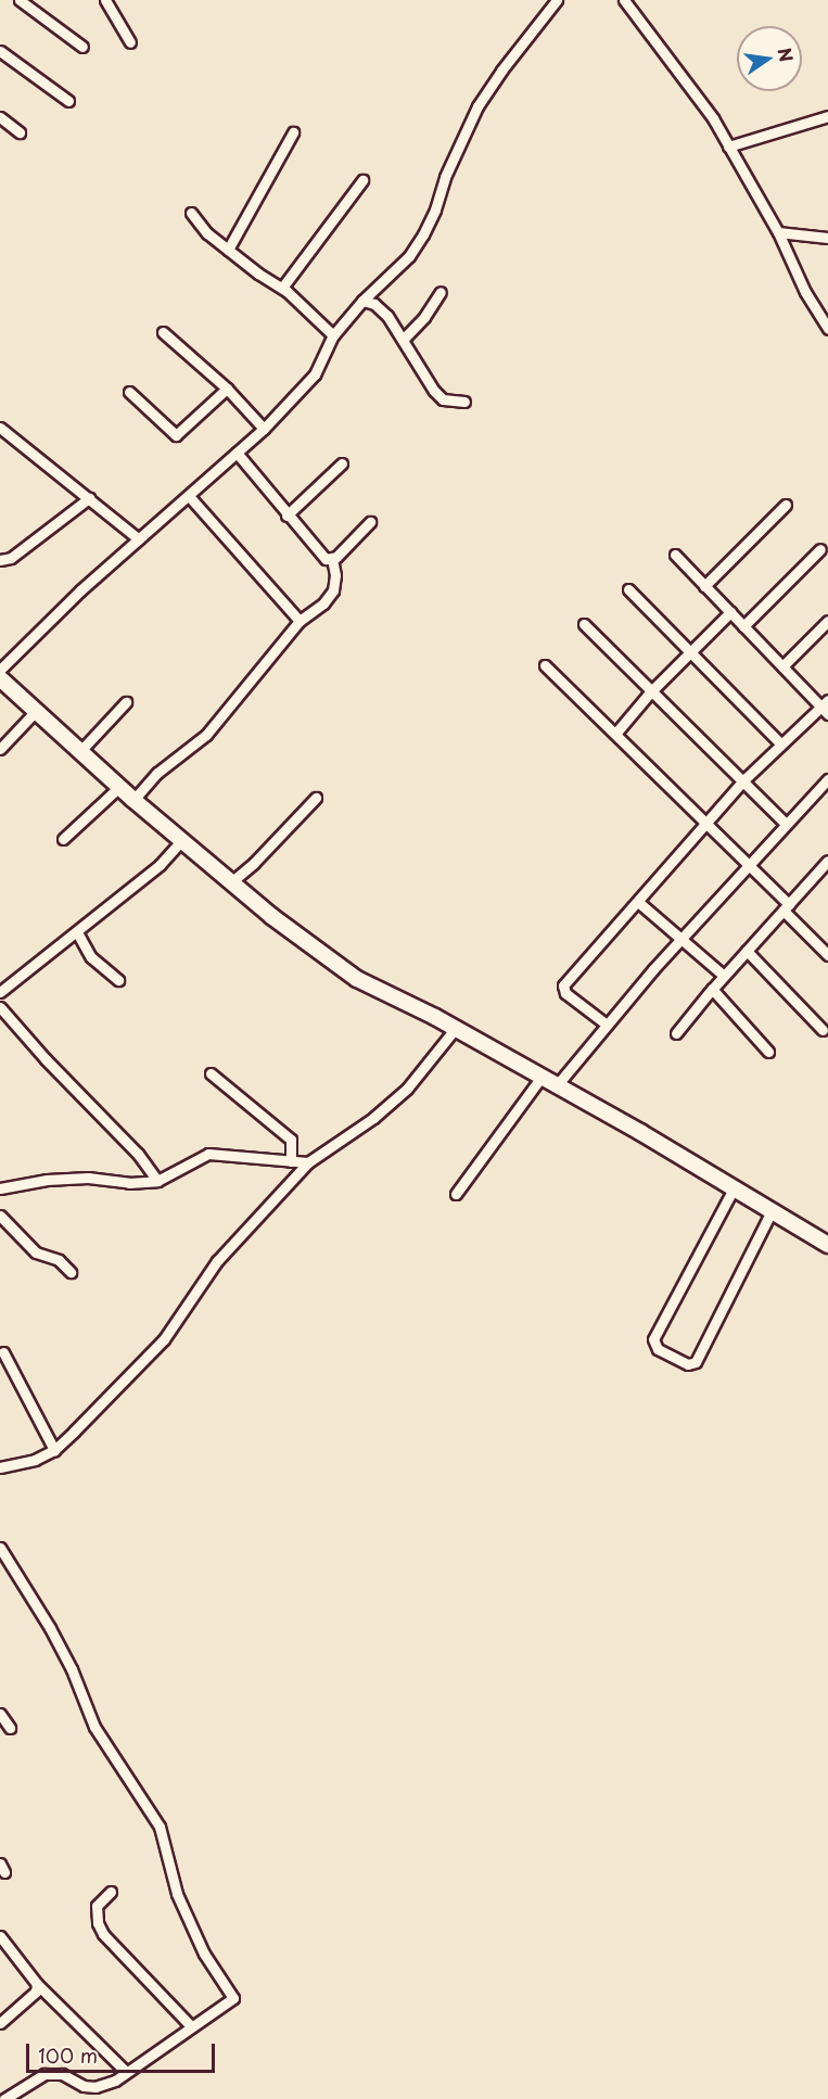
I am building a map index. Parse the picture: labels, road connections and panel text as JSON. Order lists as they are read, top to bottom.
{
  "scale_bar": "100 m",
  "north": "right"
}
